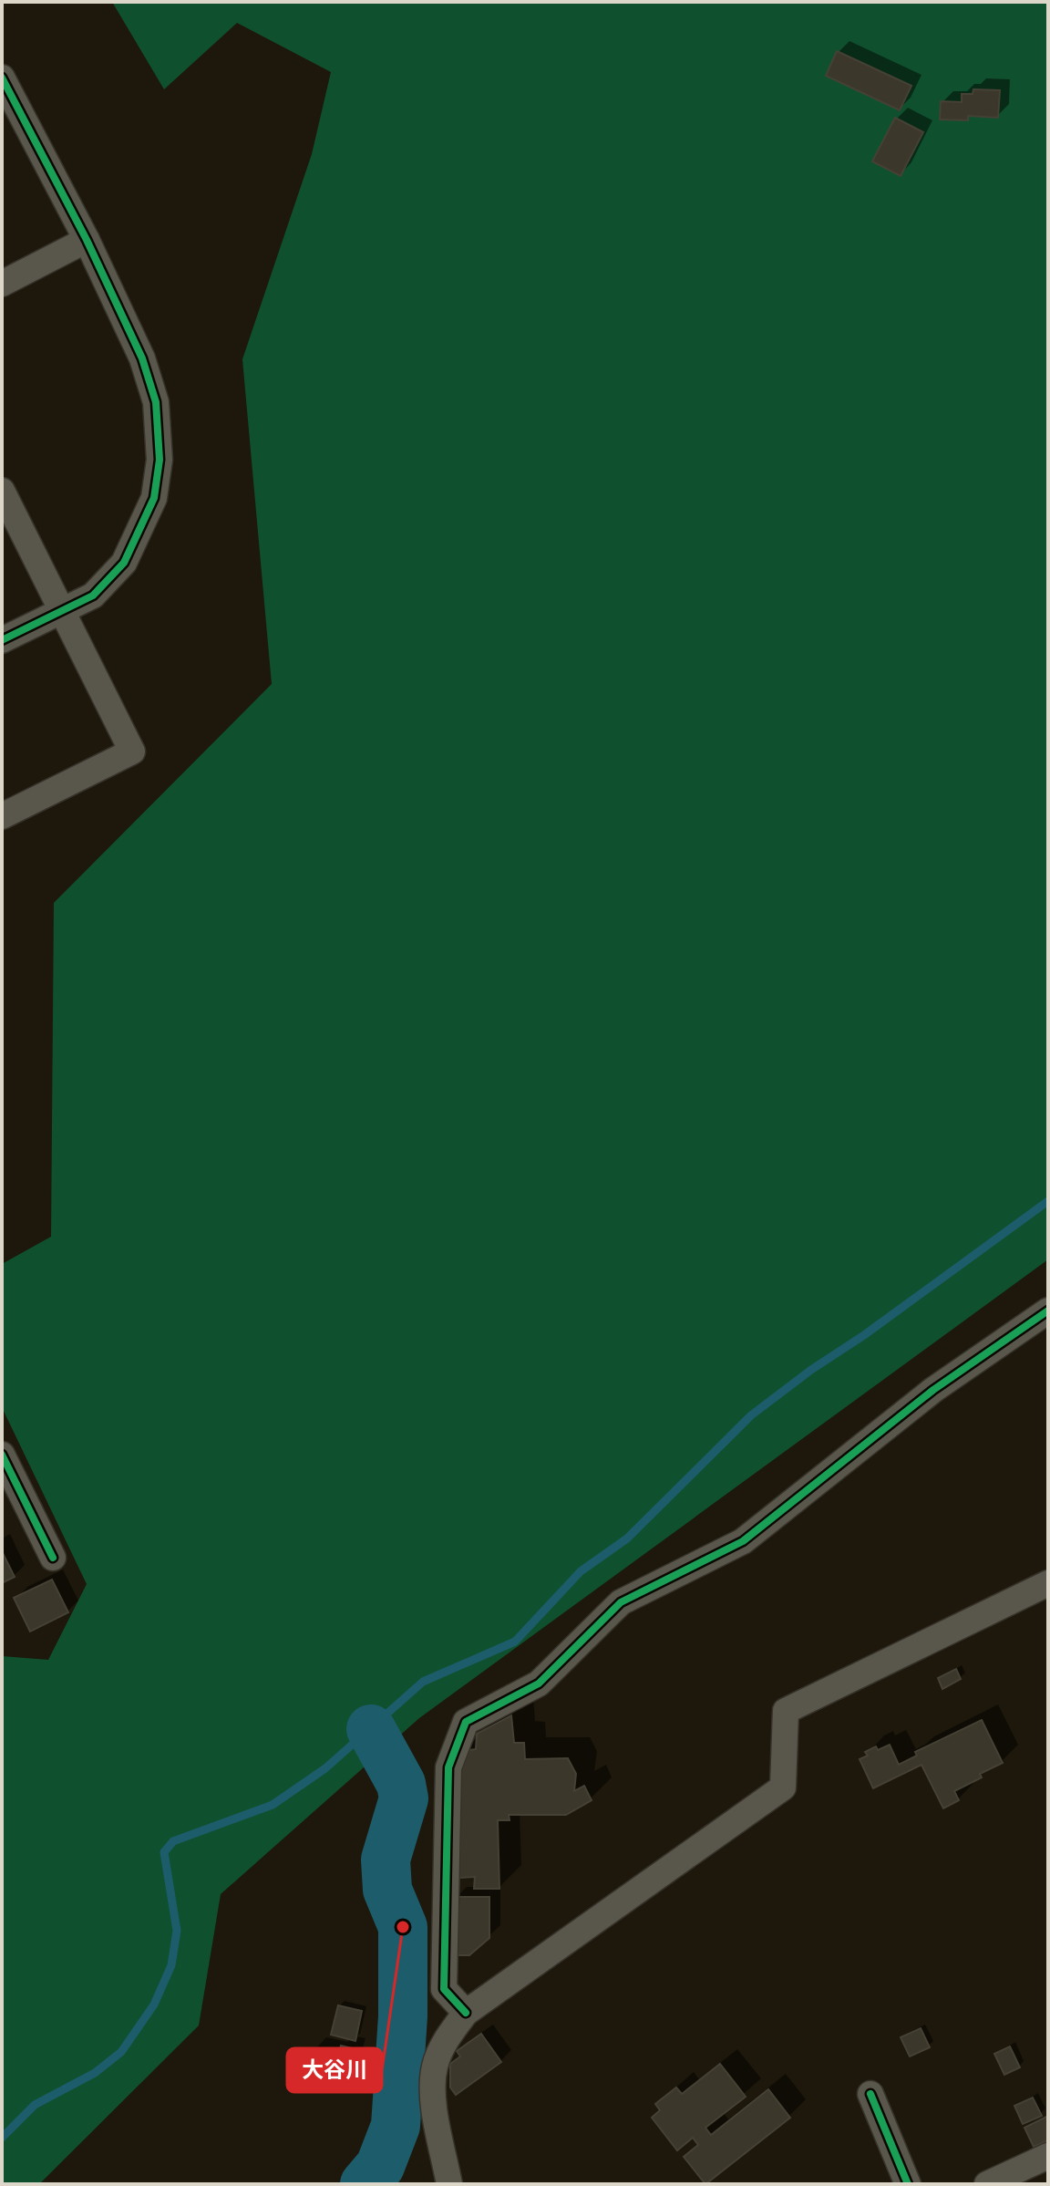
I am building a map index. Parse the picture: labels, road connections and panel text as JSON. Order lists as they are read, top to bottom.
{
  "places": ["大谷川"]
}
